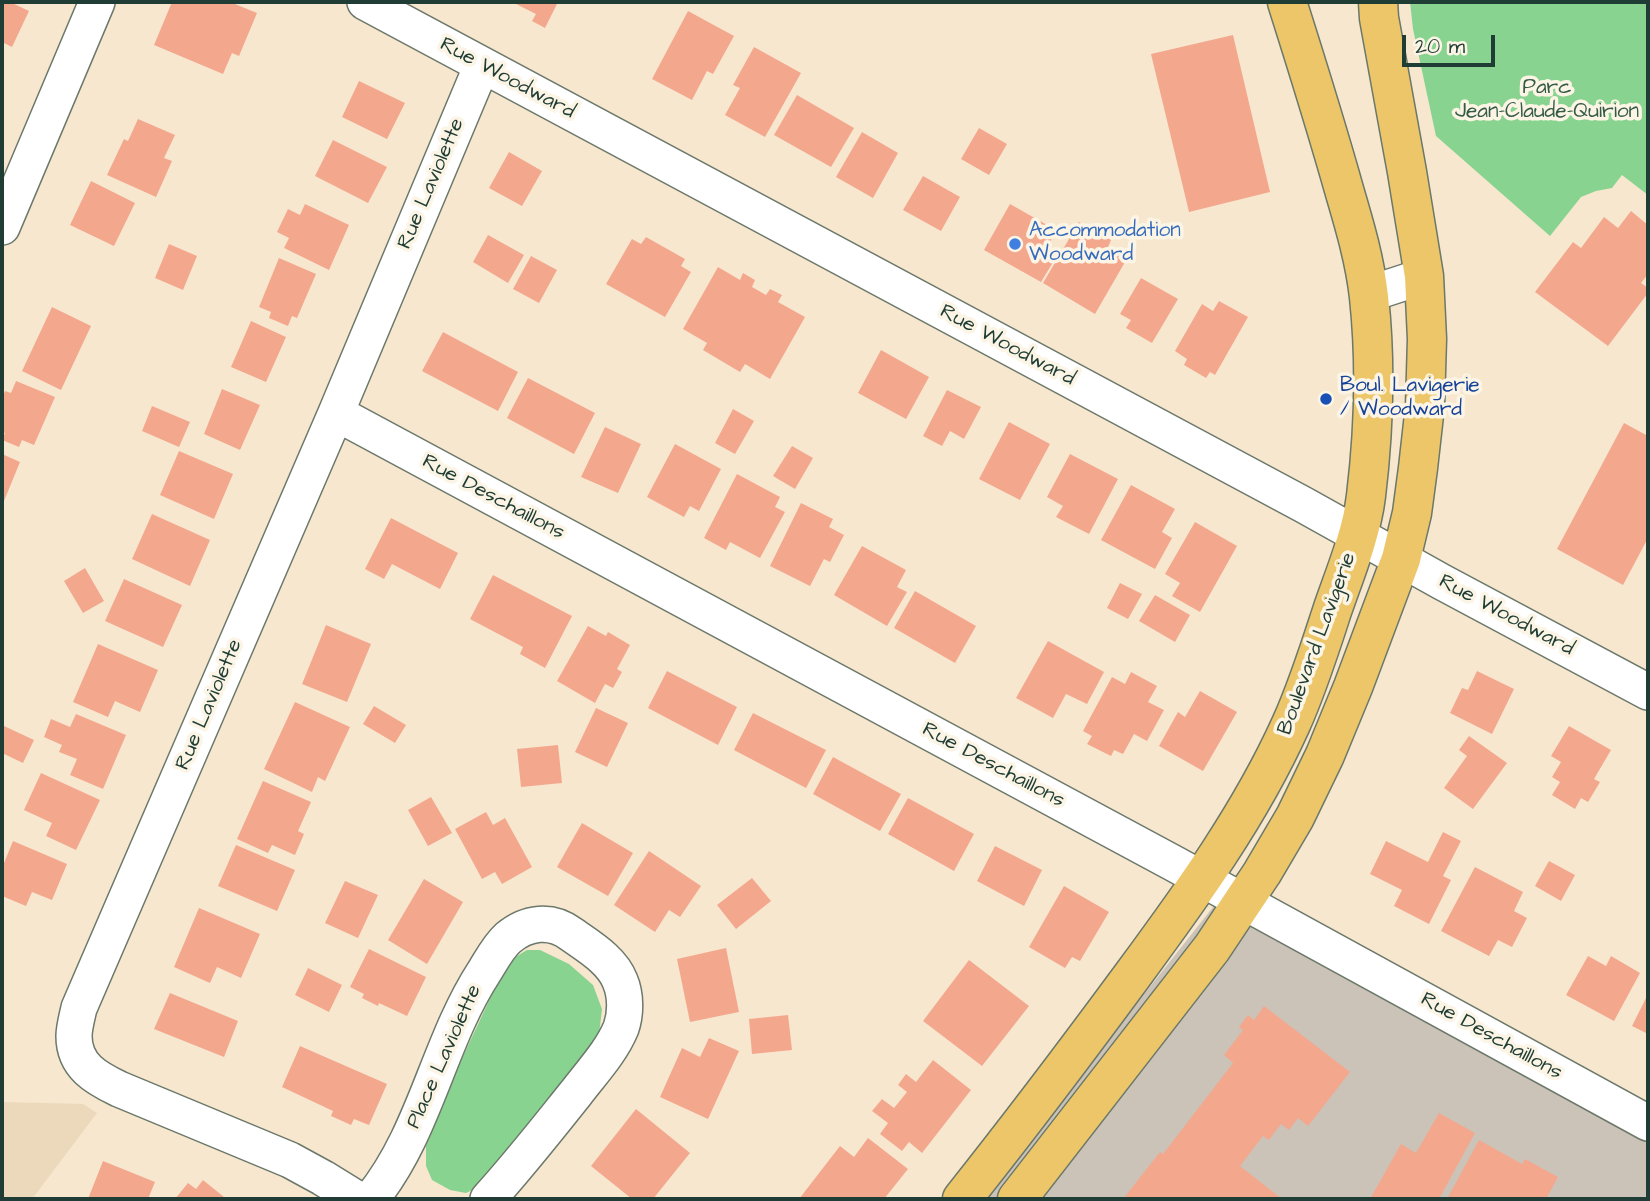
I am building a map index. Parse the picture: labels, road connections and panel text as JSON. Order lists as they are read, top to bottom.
{
  "streets": {
    "main road": ["Boulevard Lavigerie"],
    "street": [
      "Rue Woodward",
      "Rue Laviolette",
      "Rue Deschaillons",
      "Place Laviolette"
    ]
  },
  "crossings": [
    ["Rue Woodward", "Rue Laviolette"],
    ["Rue Woodward", "Boulevard Lavigerie"],
    ["Rue Laviolette", "Rue Deschaillons"],
    ["Rue Deschaillons", "Boulevard Lavigerie"]
  ],
  "parks": ["Parc Jean-Claude-Quirion"],
  "places": ["Accommodation Woodward", "Boul. Lavigerie / Woodward"],
  "scale_bar": "20 m"
}
